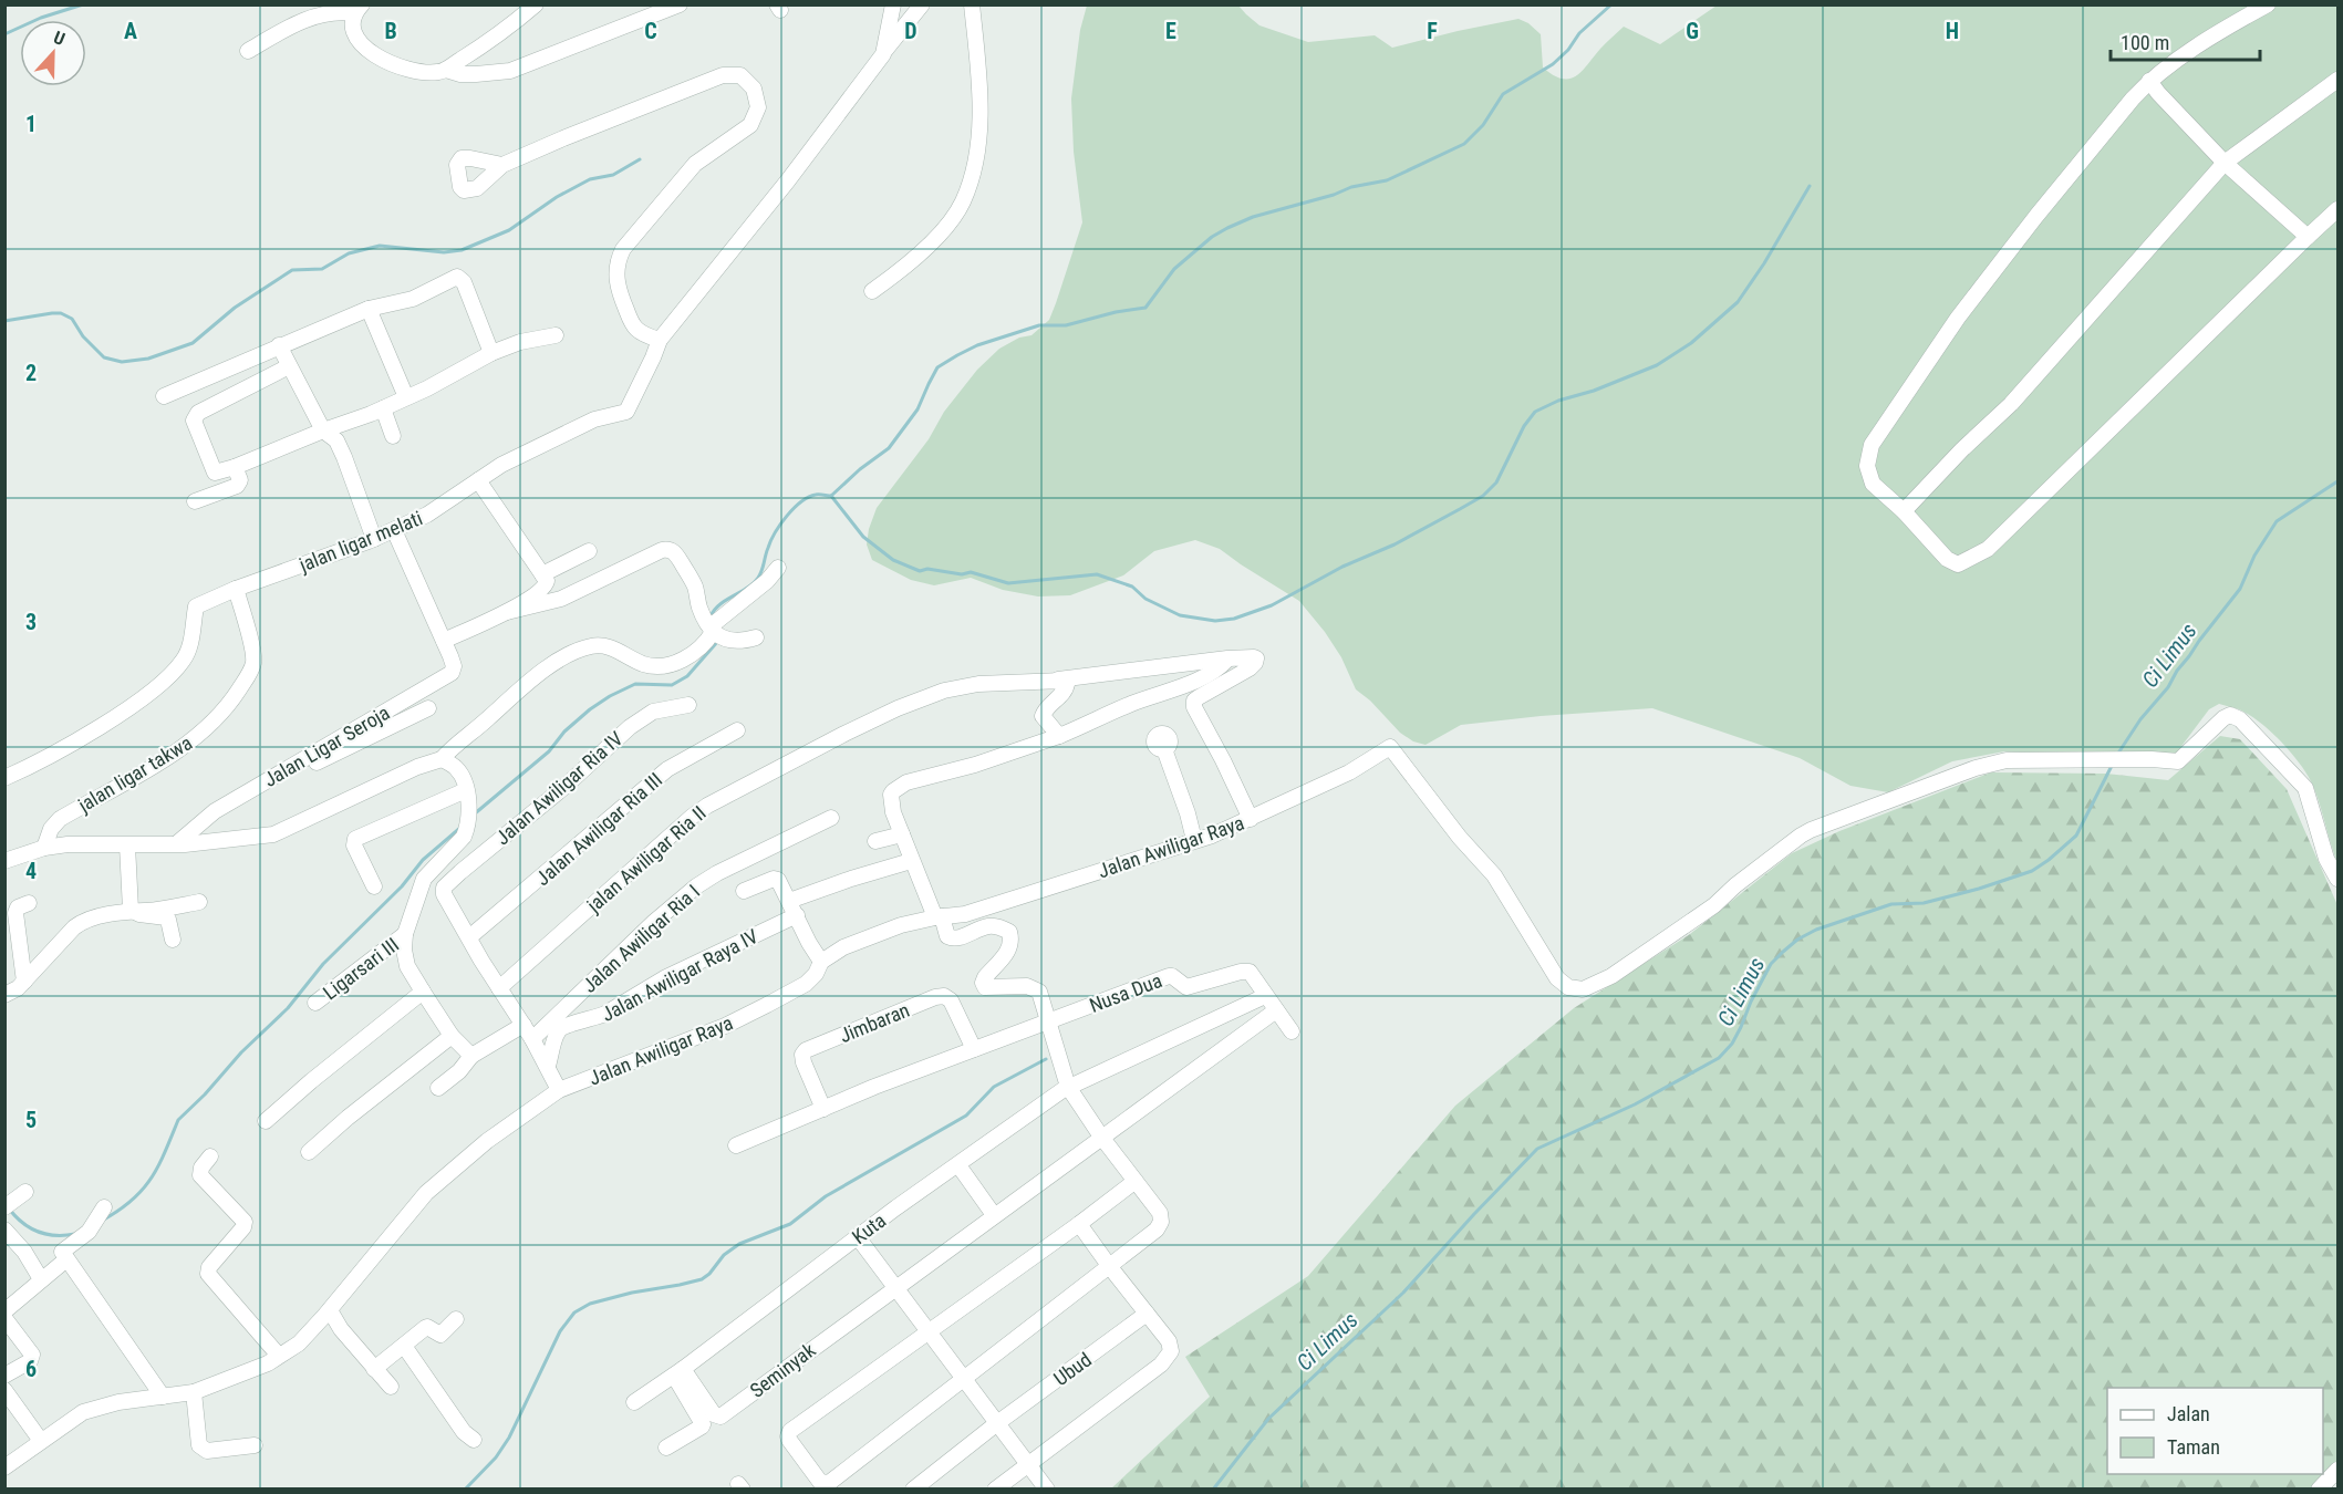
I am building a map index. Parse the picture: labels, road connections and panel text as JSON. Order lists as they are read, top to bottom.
{
  "streets": {
    "street": [
      "jalan ligar melati",
      "Jalan Ligar Seroja",
      "jalan ligar takwa",
      "Jalan Awiligar Ria IV",
      "Jalan Awiligar Ria III",
      "Jalan Awiligar Raya",
      "jalan Awiligar Ria II",
      "Jalan Awiligar Ria I",
      "Ligarsari III",
      "Jalan Awiligar Raya IV",
      "Nusa Dua",
      "Jimbaran",
      "Kuta",
      "Ubud",
      "Seminyak"
    ]
  },
  "crossings": [
    ["jalan ligar melati", "jalan ligar takwa"],
    ["Jalan Awiligar Ria IV", "Jalan Awiligar Ria III"],
    ["Jalan Awiligar Raya", "jalan Awiligar Ria II"],
    ["Kuta", "Seminyak"]
  ],
  "water": ["Ci Limus"],
  "legend": ["Jalan", "Taman"],
  "scale_bar": "100 m",
  "north": "top",
  "grid": {
    "columns": [
      "A",
      "B",
      "C",
      "D",
      "E",
      "F",
      "G",
      "H"
    ],
    "rows": [
      "1",
      "2",
      "3",
      "4",
      "5",
      "6"
    ]
  }
}
